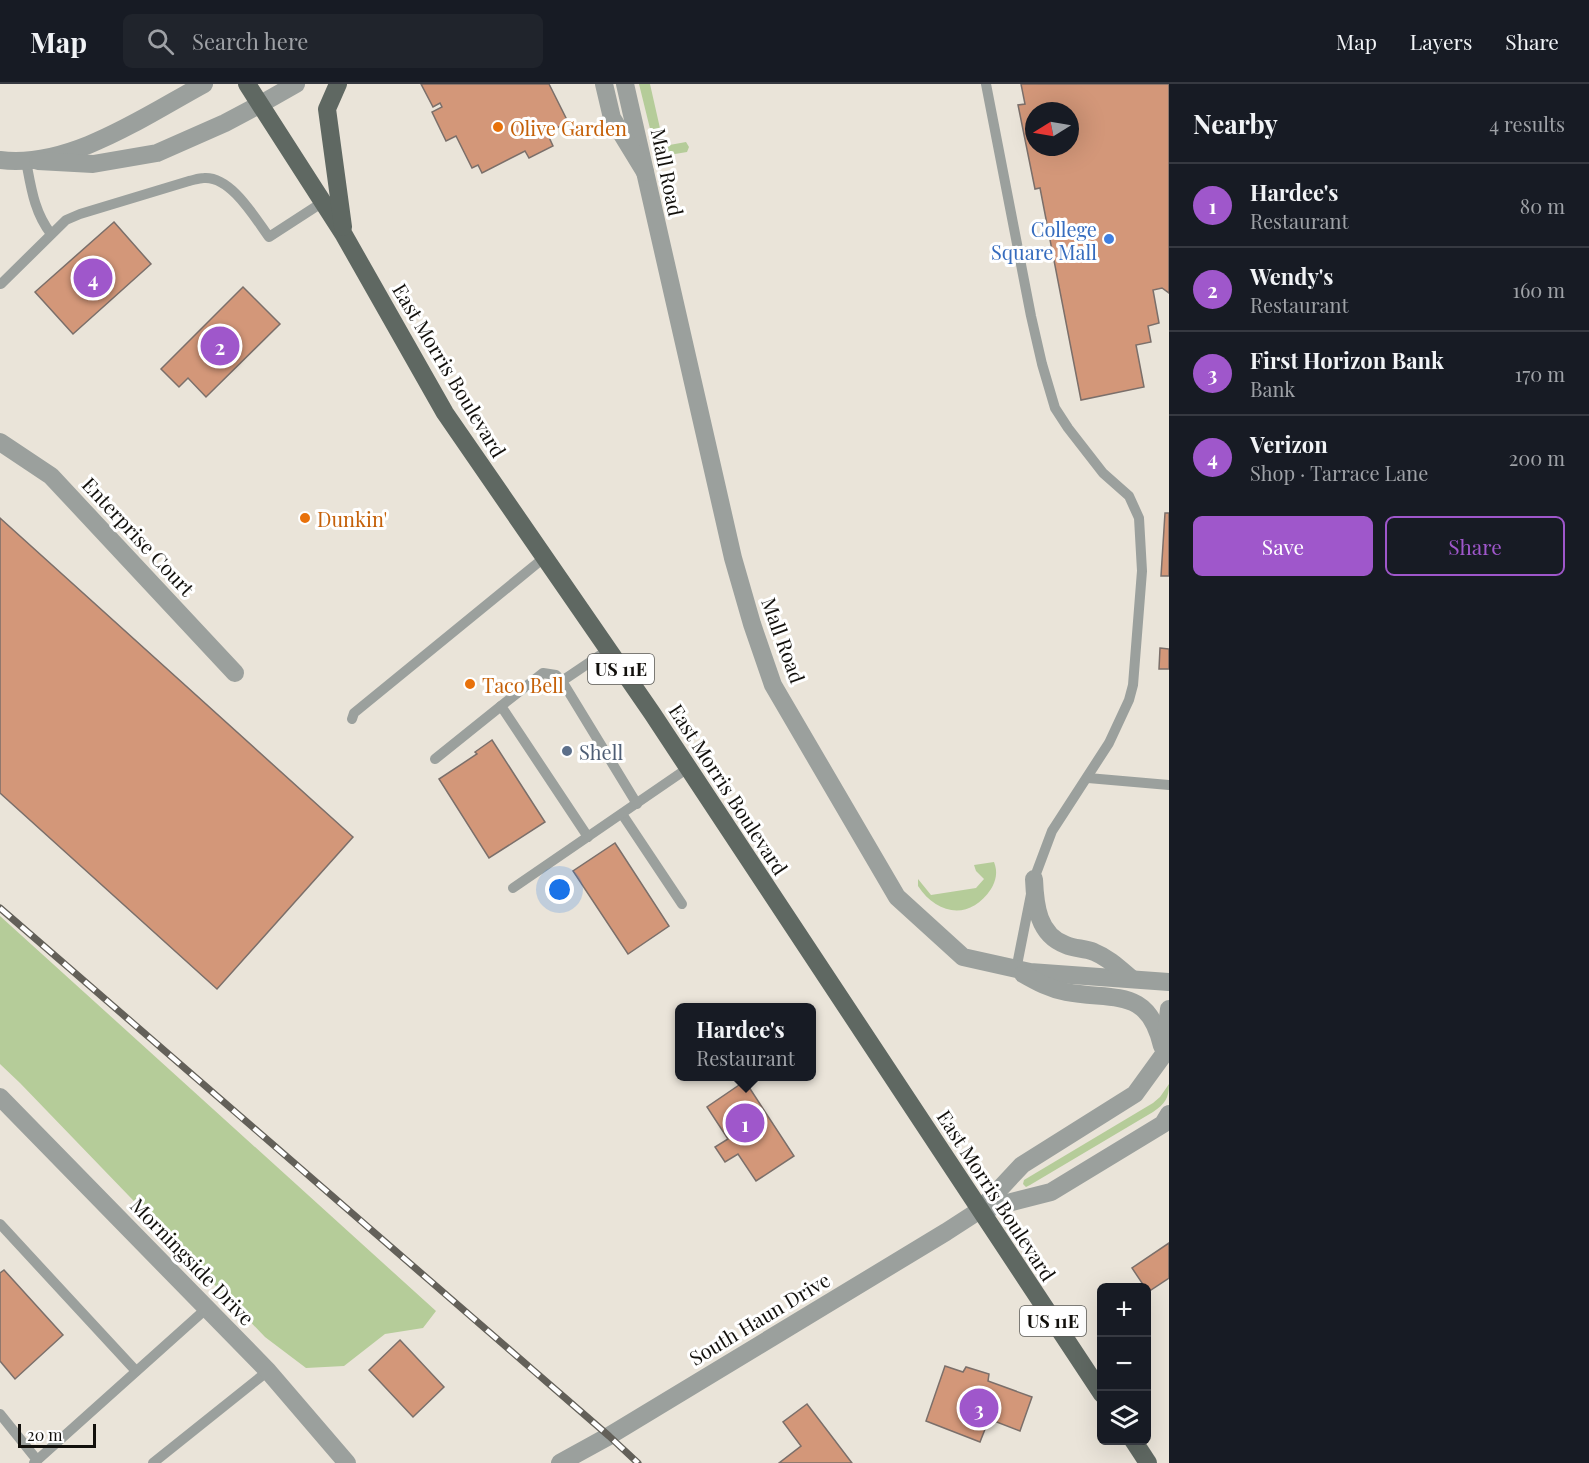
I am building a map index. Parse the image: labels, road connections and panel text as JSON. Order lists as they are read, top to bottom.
{
  "streets": {
    "main road": ["East Morris Boulevard", "US 11E"],
    "street": [
      "Mall Road",
      "Enterprise Court",
      "Morningside Drive",
      "South Haun Drive"
    ]
  },
  "crossings": [
    ["East Morris Boulevard", "South Haun Drive"]
  ],
  "places": [
    "Olive Garden",
    "College Square Mall",
    "Dunkin'",
    "Taco Bell",
    "Shell"
  ],
  "scale_bar": "20 m",
  "north": "left",
  "page": {
    "header": "Map",
    "search": "Search here",
    "nav": ["Map", "Layers", "Share"],
    "heading": ["Nearby", "4 results"],
    "list": [
      {
        "mark": "1",
        "name": "Hardee's",
        "note": "Restaurant",
        "value": "80 m"
      },
      {
        "mark": "2",
        "name": "Wendy's",
        "note": "Restaurant",
        "value": "160 m"
      },
      {
        "mark": "3",
        "name": "First Horizon Bank",
        "note": "Bank",
        "value": "170 m"
      },
      {
        "mark": "4",
        "name": "Verizon",
        "note": "Shop · Tarrace Lane",
        "value": "200 m"
      }
    ],
    "pins": [
      "4",
      "2",
      "1",
      "3"
    ],
    "buttons": ["Save", "Share"],
    "popup": ["Hardee's", "Restaurant"],
    "map_buttons": ["+", "−"],
    "scale": "20 m"
  }
}
